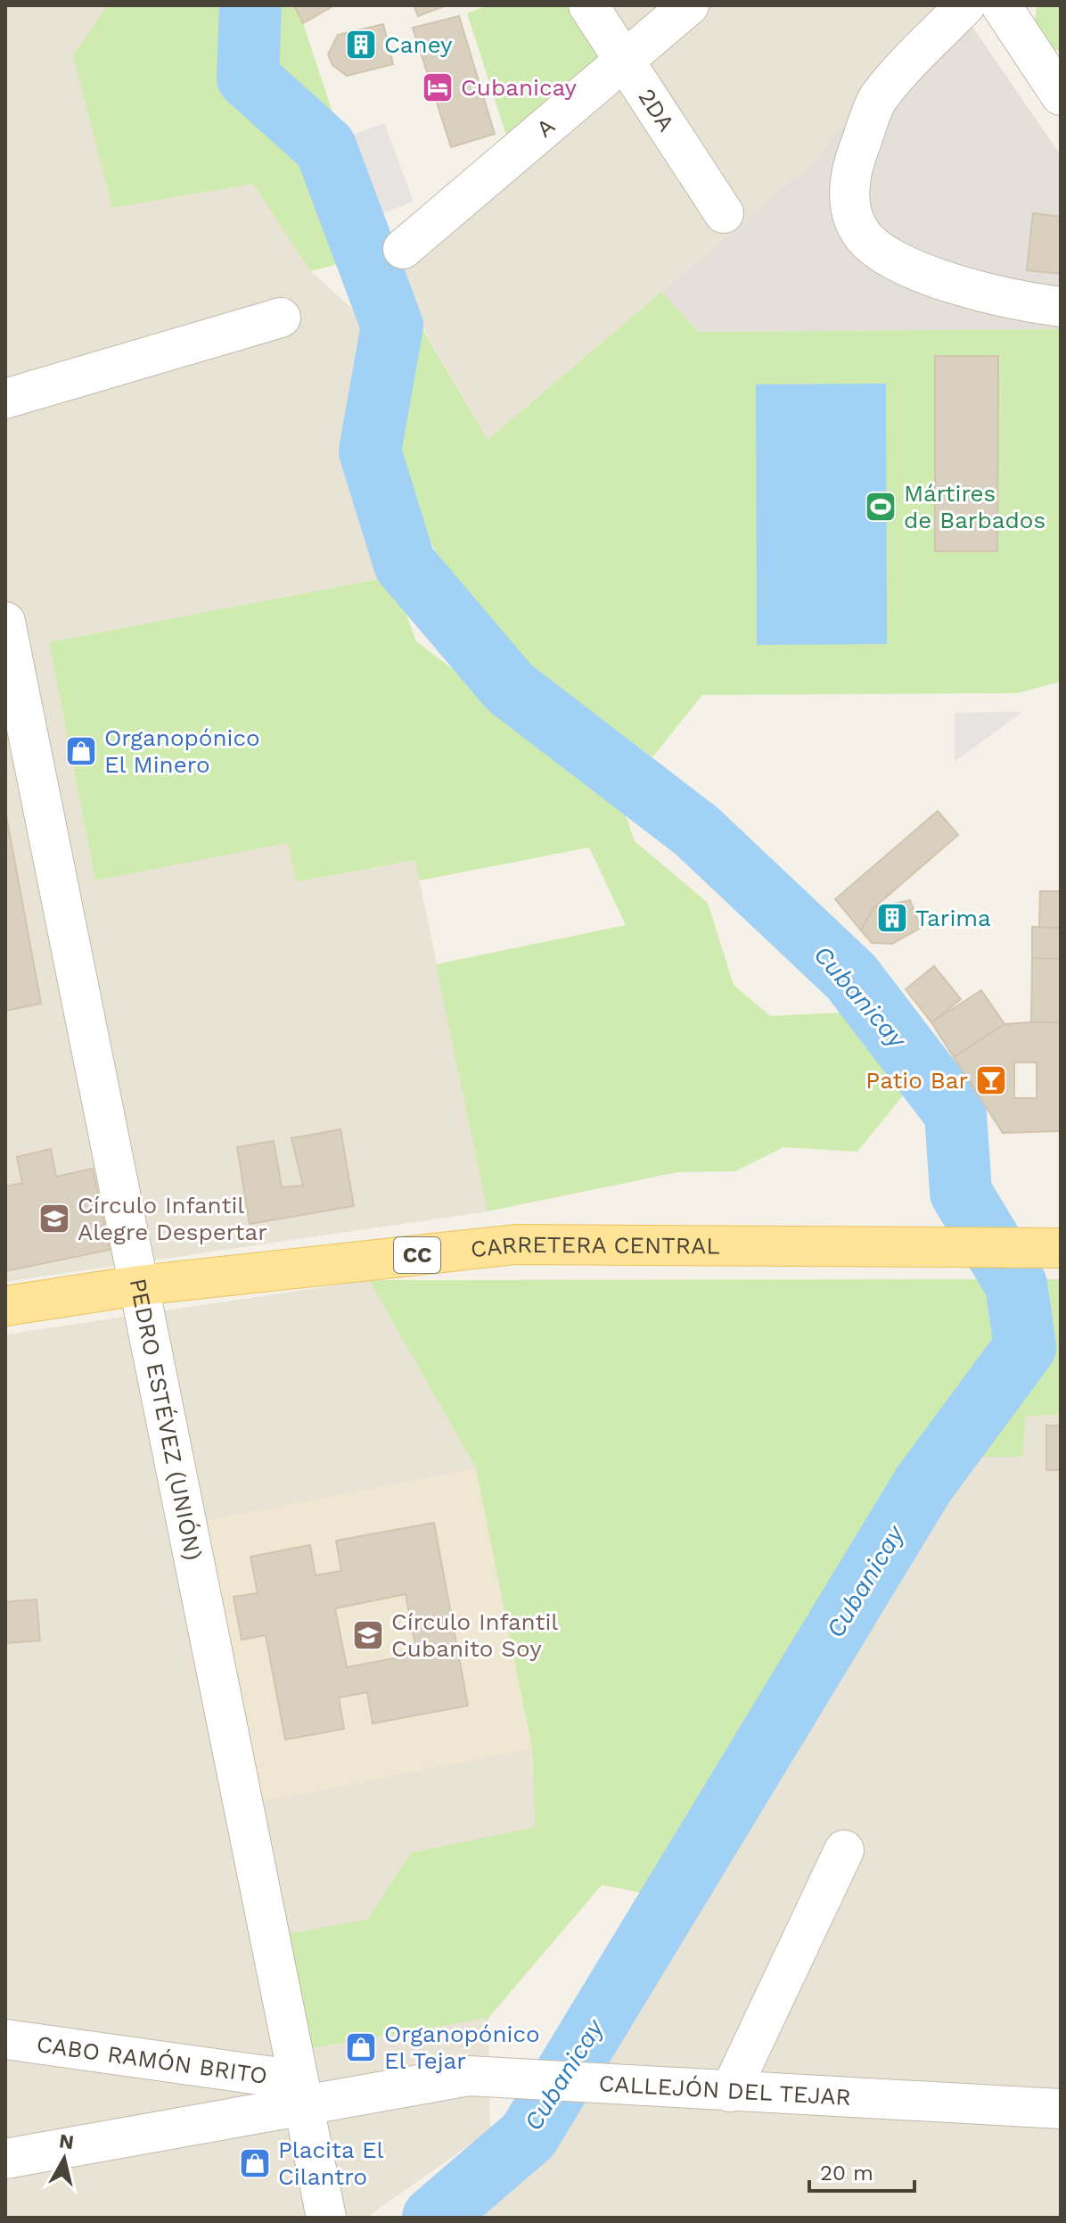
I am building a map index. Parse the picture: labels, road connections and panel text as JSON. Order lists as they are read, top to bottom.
{
  "streets": {
    "main road": ["CARRETERA CENTRAL", "CC"],
    "street": [
      "2DA",
      "A",
      "PEDRO ESTÉVEZ (UNIÓN)",
      "CABO RAMÓN BRITO",
      "CALLEJÓN DEL TEJAR"
    ]
  },
  "crossings": [
    ["2DA", "A"],
    ["CARRETERA CENTRAL", "PEDRO ESTÉVEZ (UNIÓN)"],
    ["PEDRO ESTÉVEZ (UNIÓN)", "CABO RAMÓN BRITO"],
    ["PEDRO ESTÉVEZ (UNIÓN)", "CALLEJÓN DEL TEJAR"],
    ["CABO RAMÓN BRITO", "CALLEJÓN DEL TEJAR"]
  ],
  "water": ["Cubanicay"],
  "places": {
    "building": ["Caney", "Tarima"],
    "hotel": ["Cubanicay"],
    "sports": ["Mártires de Barbados"],
    "shop": ["Organopónico El Minero", "Organopónico El Tejar", "Placita El Cilantro"],
    "bar": ["Patio Bar"],
    "school or university": ["Círculo Infantil Alegre Despertar", "Círculo Infantil Cubanito Soy"]
  },
  "scale_bar": "20 m",
  "north": "top"
}
